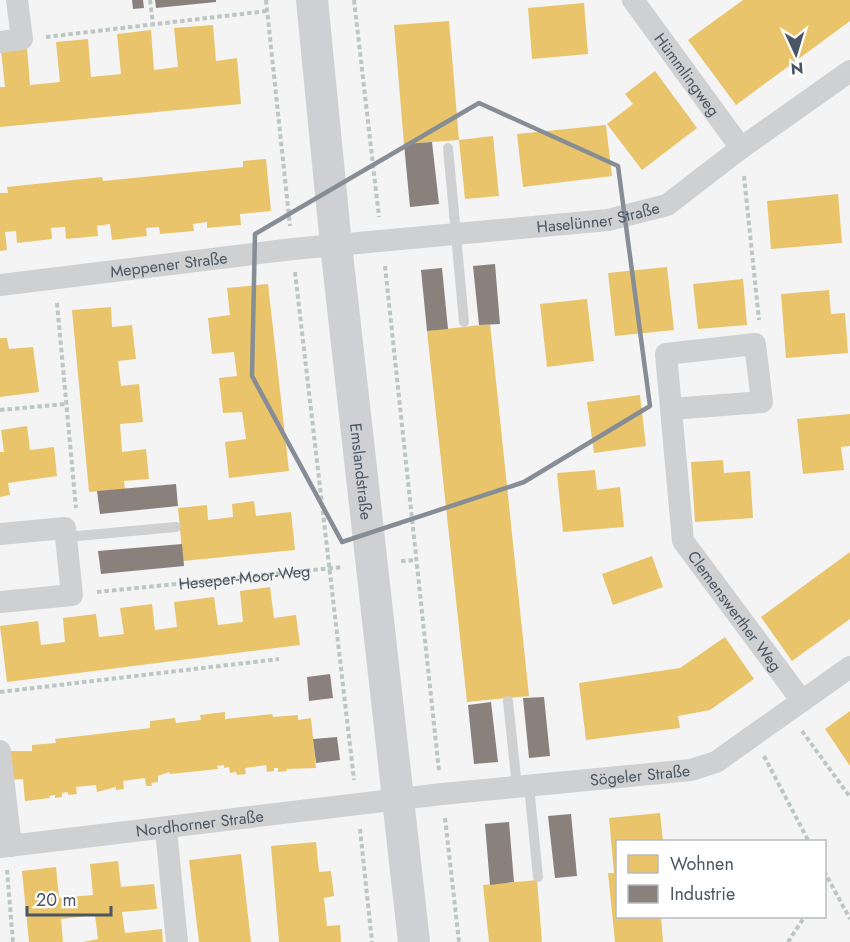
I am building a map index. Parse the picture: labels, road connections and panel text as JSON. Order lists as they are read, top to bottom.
{
  "streets": {
    "street": [
      "Hümmlingweg",
      "Haselünner Straße",
      "Meppener Straße",
      "Emslandstraße",
      "Clemenswerther Weg",
      "Sögeler Straße",
      "Nordhorner Straße"
    ],
    "path": ["Heseper-Moor-Weg"]
  },
  "crossings": [
    ["Hümmlingweg", "Haselünner Straße"],
    ["Haselünner Straße", "Meppener Straße"],
    ["Haselünner Straße", "Emslandstraße"],
    ["Meppener Straße", "Emslandstraße"],
    ["Emslandstraße", "Heseper-Moor-Weg"],
    ["Emslandstraße", "Sögeler Straße"],
    ["Emslandstraße", "Nordhorner Straße"],
    ["Clemenswerther Weg", "Sögeler Straße"],
    ["Sögeler Straße", "Nordhorner Straße"]
  ],
  "legend": ["Wohnen", "Industrie"],
  "scale_bar": "20 m",
  "north": "bottom"
}
